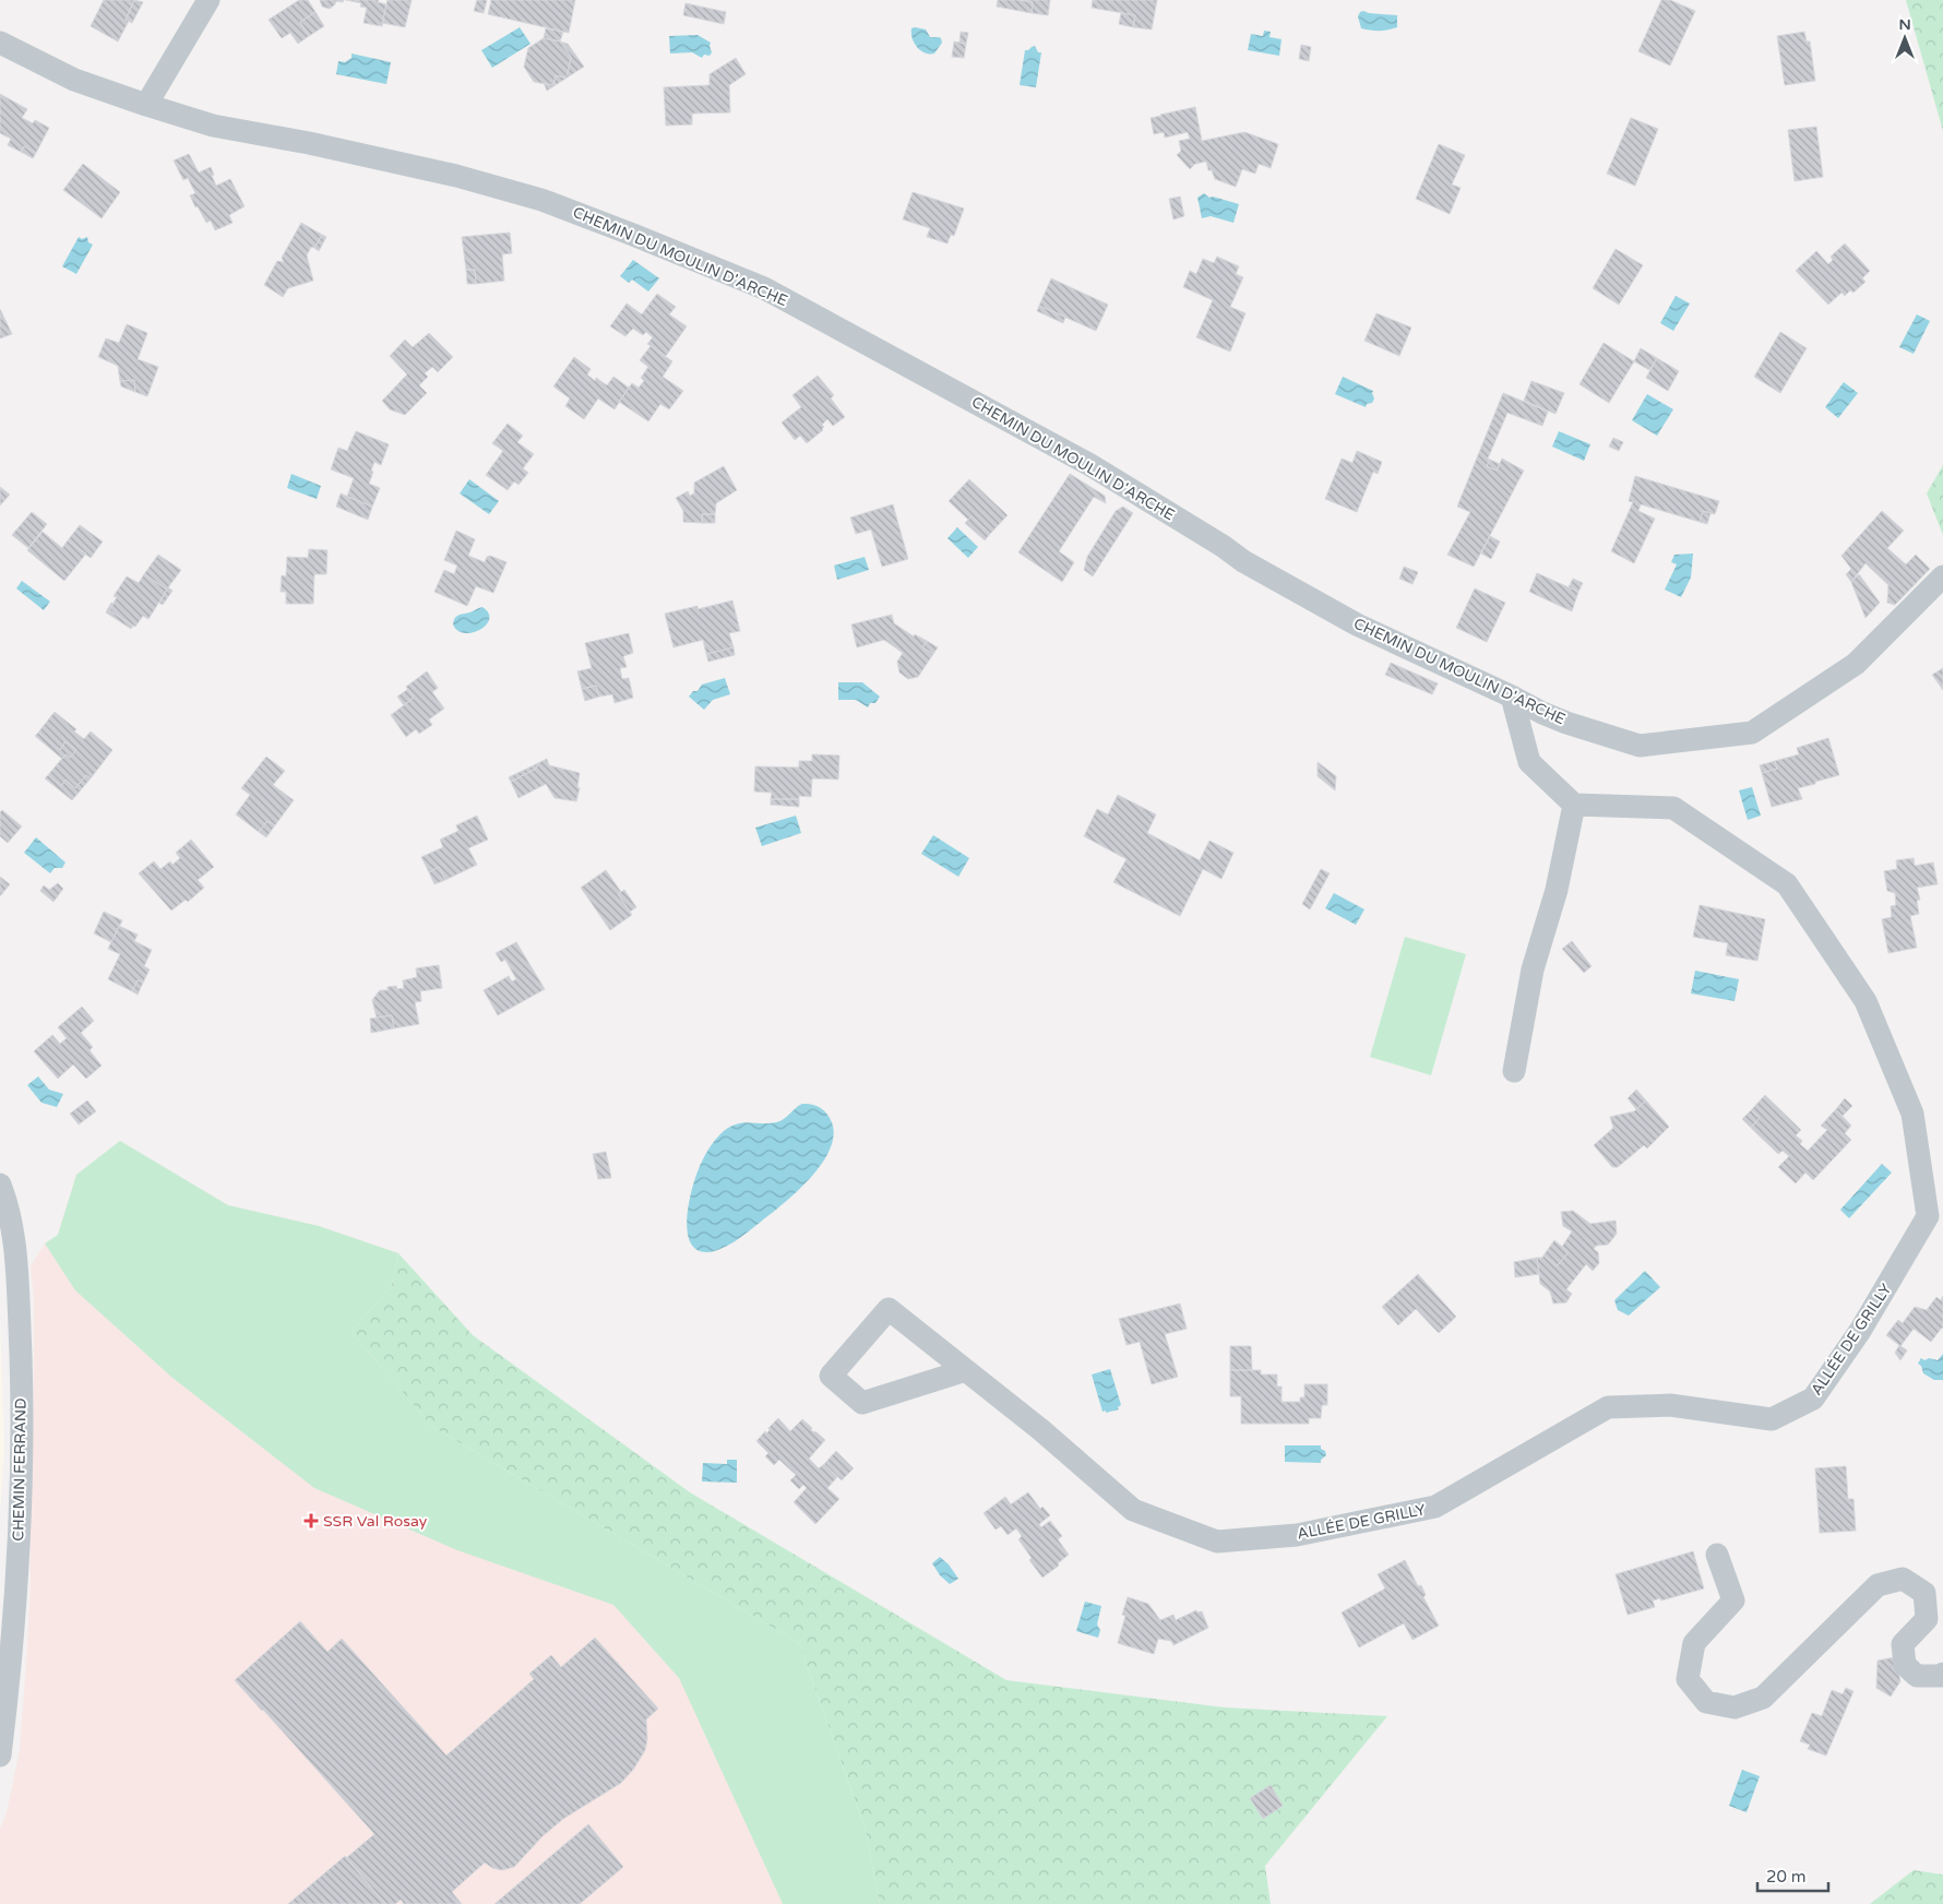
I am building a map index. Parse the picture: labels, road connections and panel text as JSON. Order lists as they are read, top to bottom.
{
  "streets": {
    "street": ["CHEMIN DU MOULIN D'ARCHE", "ALLÉE DE GRILLY", "CHEMIN FERRAND"]
  },
  "places": {
    "health": ["SSR Val Rosay"]
  },
  "scale_bar": "20 m",
  "north": "top"
}
